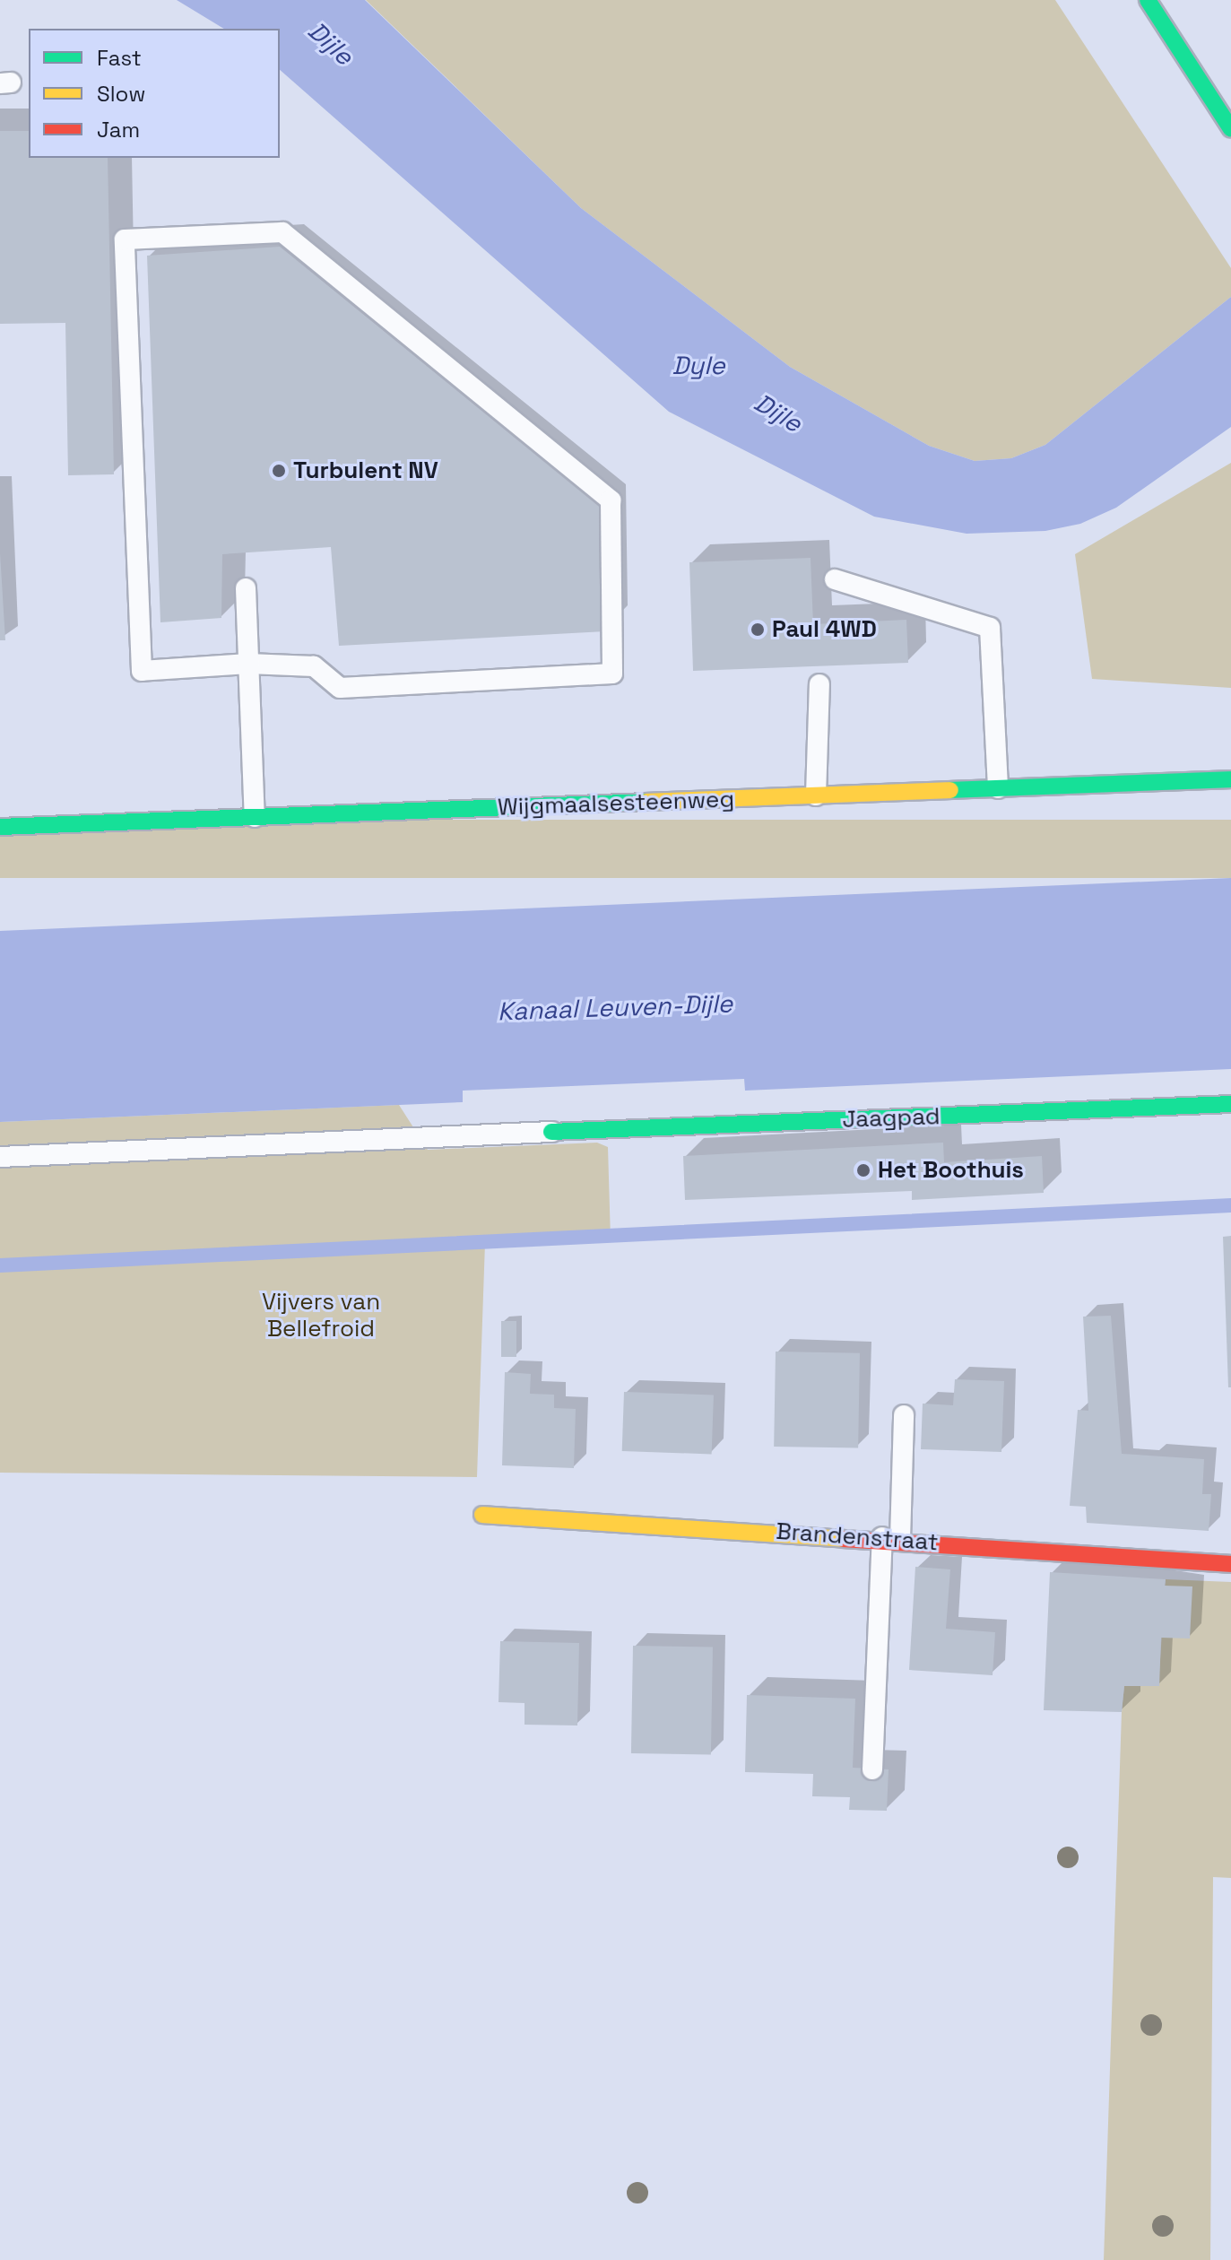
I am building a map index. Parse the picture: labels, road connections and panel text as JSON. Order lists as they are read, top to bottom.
{
  "streets": {
    "main road": ["Wijgmaalsesteenweg", "Jaagpad", "Brandenstraat"]
  },
  "water": ["Dijle", "Dyle", "Kanaal Leuven-Dijle"],
  "parks": ["Vijvers van Bellefroid"],
  "places": ["Turbulent NV", "Paul 4WD", "Het Boothuis"],
  "legend": ["Fast", "Slow", "Jam"]
}
